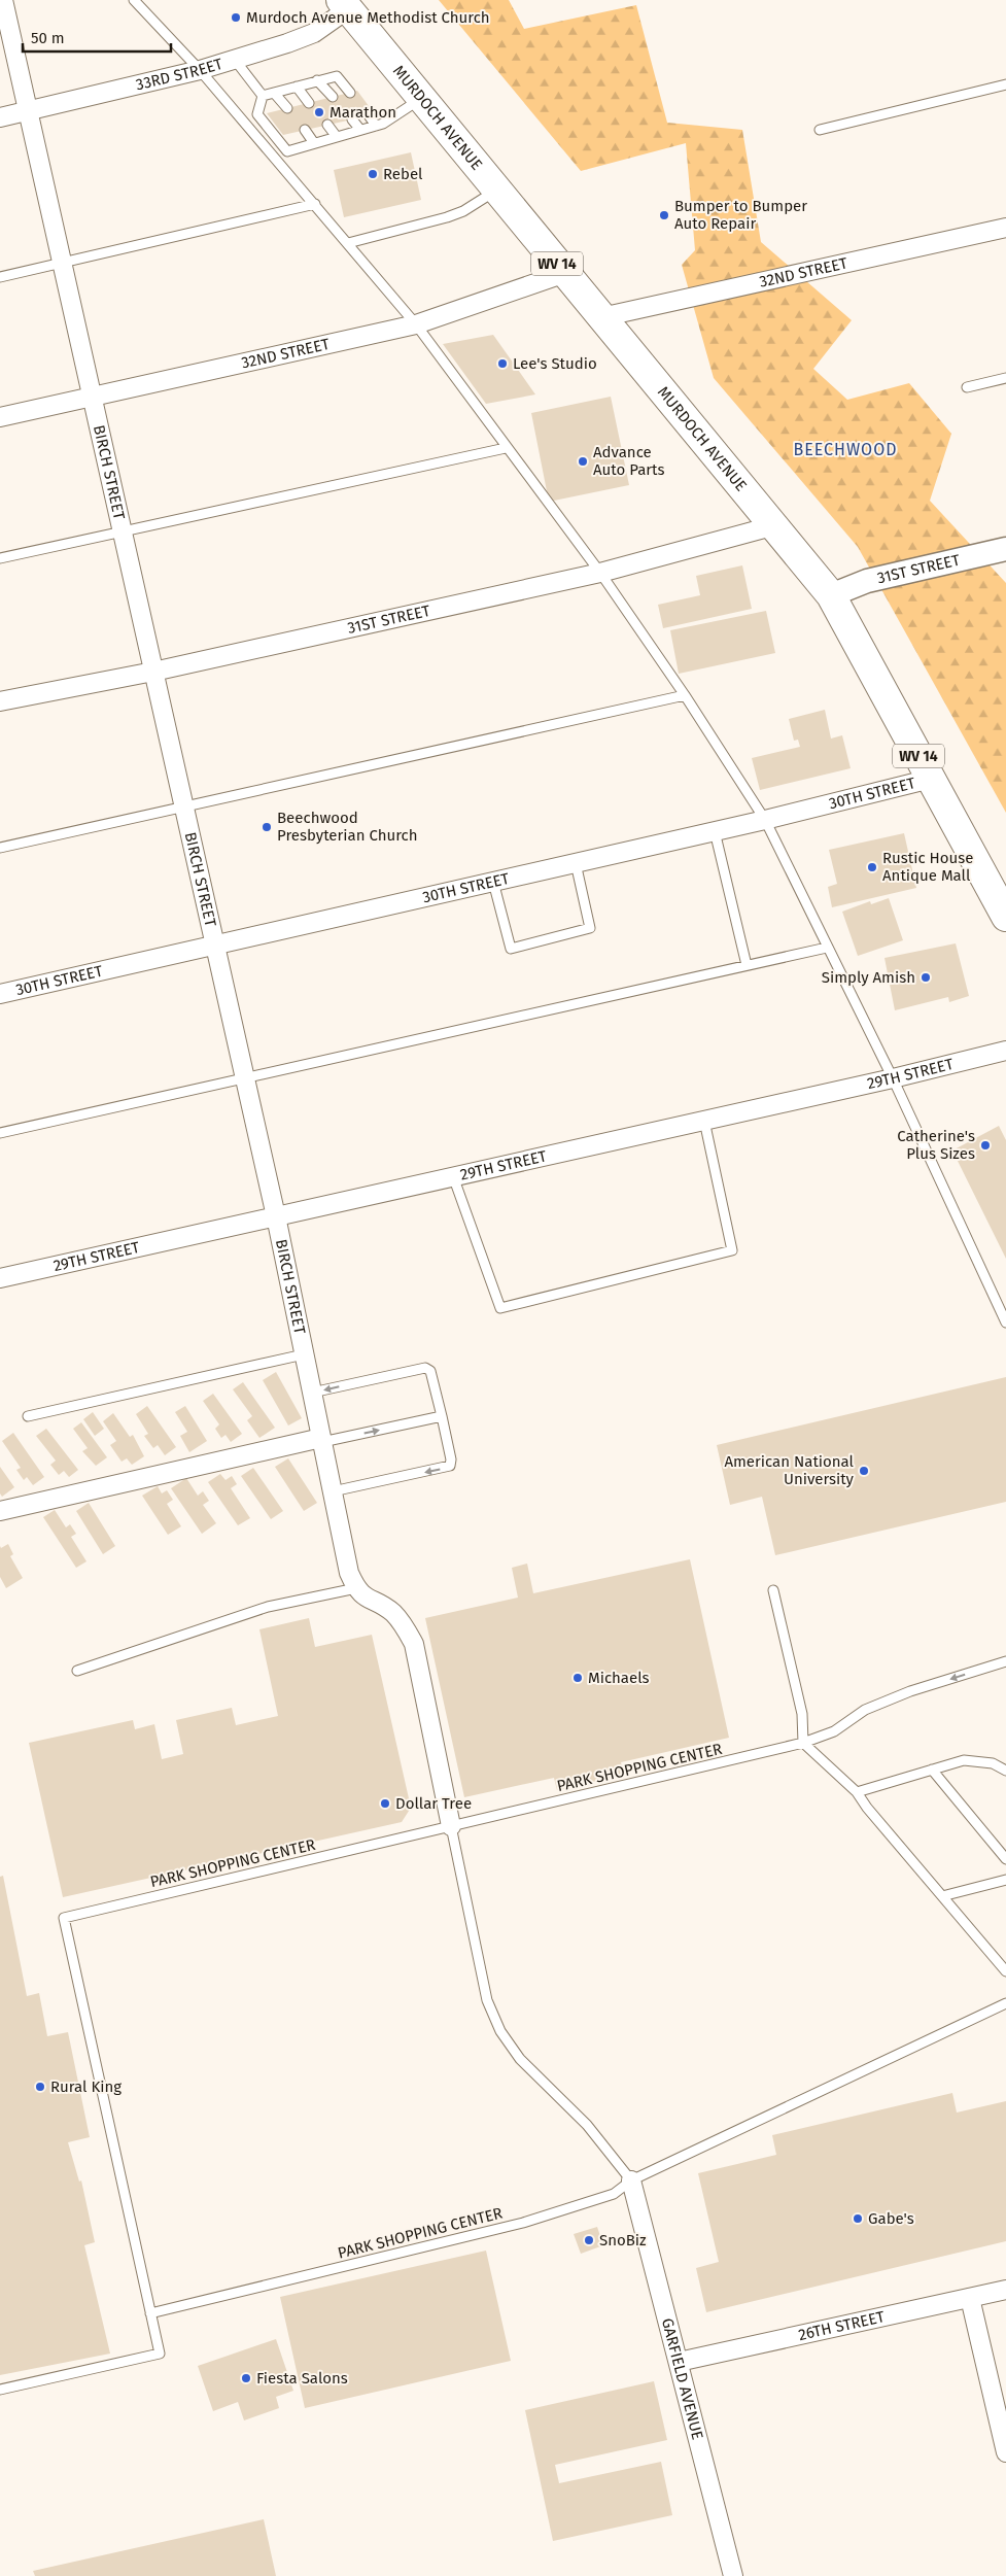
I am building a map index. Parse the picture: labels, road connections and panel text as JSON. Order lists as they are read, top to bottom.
{
  "streets": {
    "main road": ["MURDOCH AVENUE", "WV 14"],
    "street": [
      "33RD STREET",
      "32ND STREET",
      "BIRCH STREET",
      "31ST STREET",
      "30TH STREET",
      "29TH STREET",
      "26TH STREET",
      "GARFIELD AVENUE"
    ],
    "lane": ["PARK SHOPPING CENTER"]
  },
  "crossings": [
    ["33RD STREET", "MURDOCH AVENUE"],
    ["33RD STREET", "BIRCH STREET"],
    ["MURDOCH AVENUE", "32ND STREET"],
    ["MURDOCH AVENUE", "31ST STREET"],
    ["MURDOCH AVENUE", "30TH STREET"],
    ["32ND STREET", "BIRCH STREET"],
    ["BIRCH STREET", "31ST STREET"],
    ["BIRCH STREET", "30TH STREET"],
    ["BIRCH STREET", "29TH STREET"],
    ["PARK SHOPPING CENTER", "GARFIELD AVENUE"],
    ["26TH STREET", "GARFIELD AVENUE"]
  ],
  "districts": ["BEECHWOOD"],
  "places": [
    "Murdoch Avenue Methodist Church",
    "Marathon",
    "Rebel",
    "Bumper to Bumper Auto Repair",
    "Lee's Studio",
    "Advance Auto Parts",
    "Beechwood Presbyterian Church",
    "Rustic House Antique Mall",
    "Simply Amish",
    "Catherine's Plus Sizes",
    "American National University",
    "Michaels",
    "Dollar Tree",
    "Rural King",
    "Gabe's",
    "SnoBiz",
    "Fiesta Salons"
  ],
  "scale_bar": "50 m"
}
